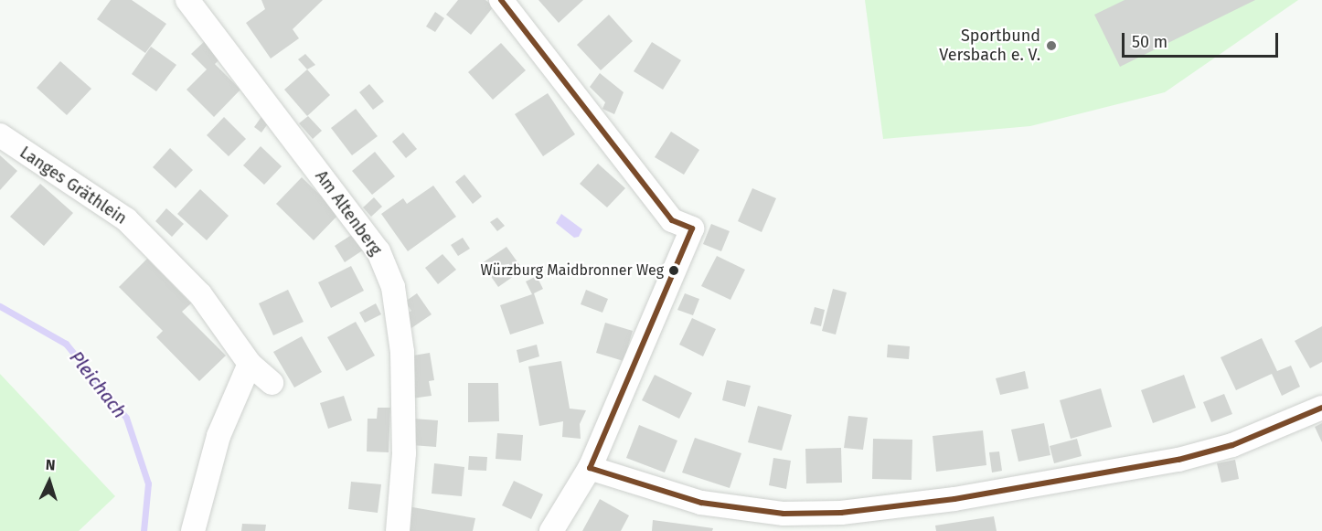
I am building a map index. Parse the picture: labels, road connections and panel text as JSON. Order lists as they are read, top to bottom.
{
  "streets": {
    "street": ["Langes Gräthlein", "Am Altenberg"]
  },
  "water": ["Pleichach"],
  "places": ["Sportbund Versbach e. V.", "Würzburg Maidbronner Weg"],
  "scale_bar": "50 m",
  "north": "top"
}
